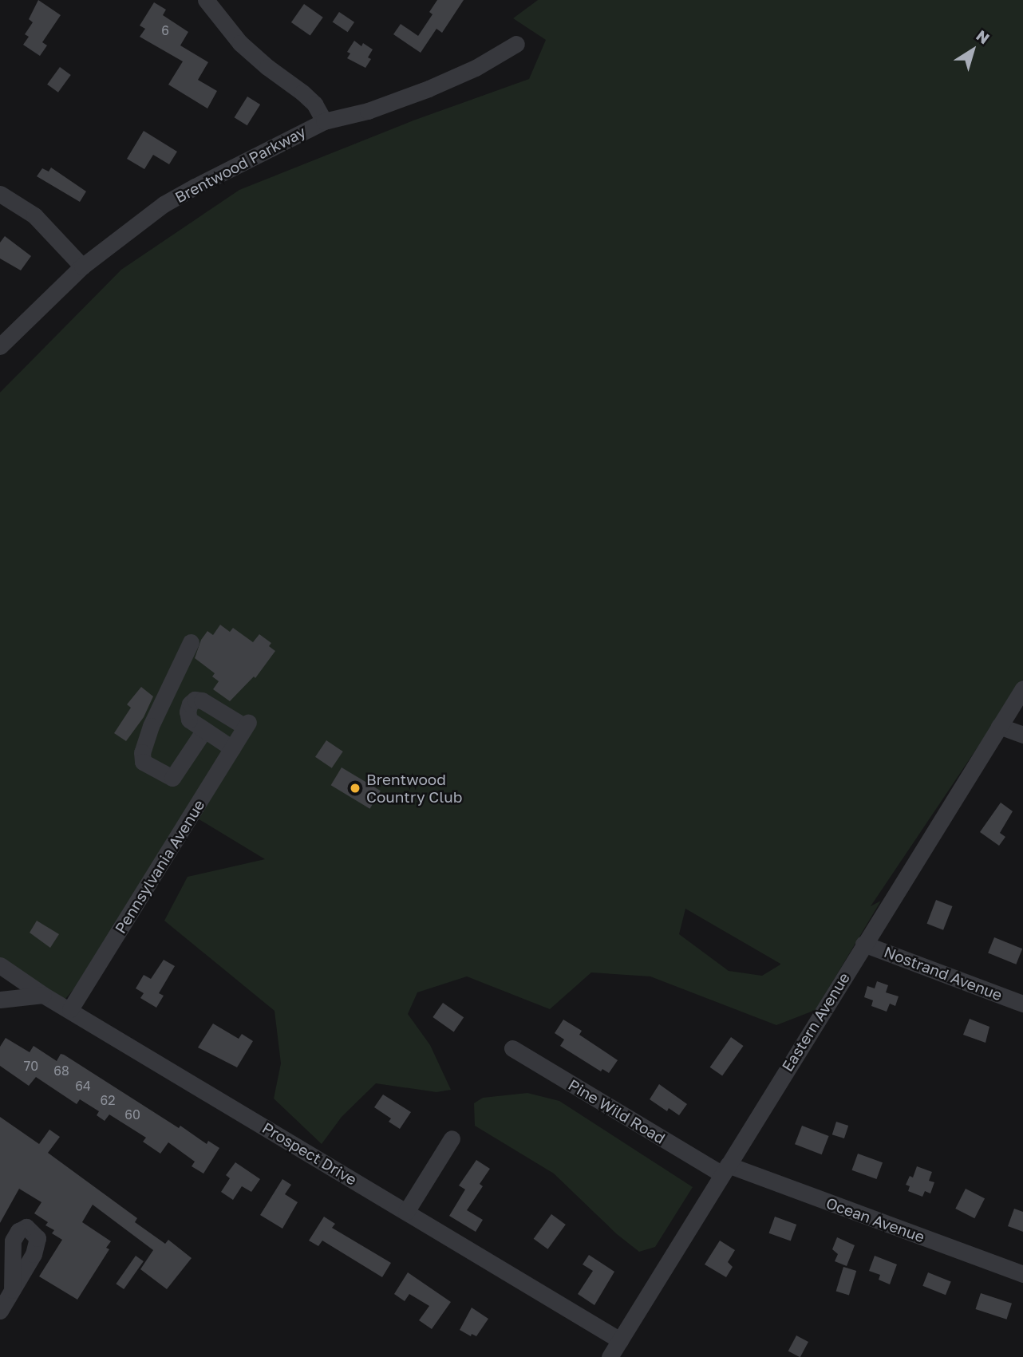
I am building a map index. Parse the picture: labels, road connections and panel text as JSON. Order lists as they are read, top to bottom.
{
  "streets": {
    "street": [
      "Brentwood Parkway",
      "Pennsylvania Avenue",
      "Nostrand Avenue",
      "Eastern Avenue",
      "Pine Wild Road",
      "Prospect Drive",
      "Ocean Avenue"
    ]
  },
  "crossings": [
    ["Pennsylvania Avenue", "Prospect Drive"],
    ["Nostrand Avenue", "Eastern Avenue"],
    ["Eastern Avenue", "Pine Wild Road"],
    ["Eastern Avenue", "Prospect Drive"],
    ["Eastern Avenue", "Ocean Avenue"],
    ["Pine Wild Road", "Ocean Avenue"]
  ],
  "places": ["Brentwood Country Club"],
  "house_numbers": [
    "6",
    "70",
    "68",
    "64",
    "62",
    "60"
  ],
  "north": "top right"
}
